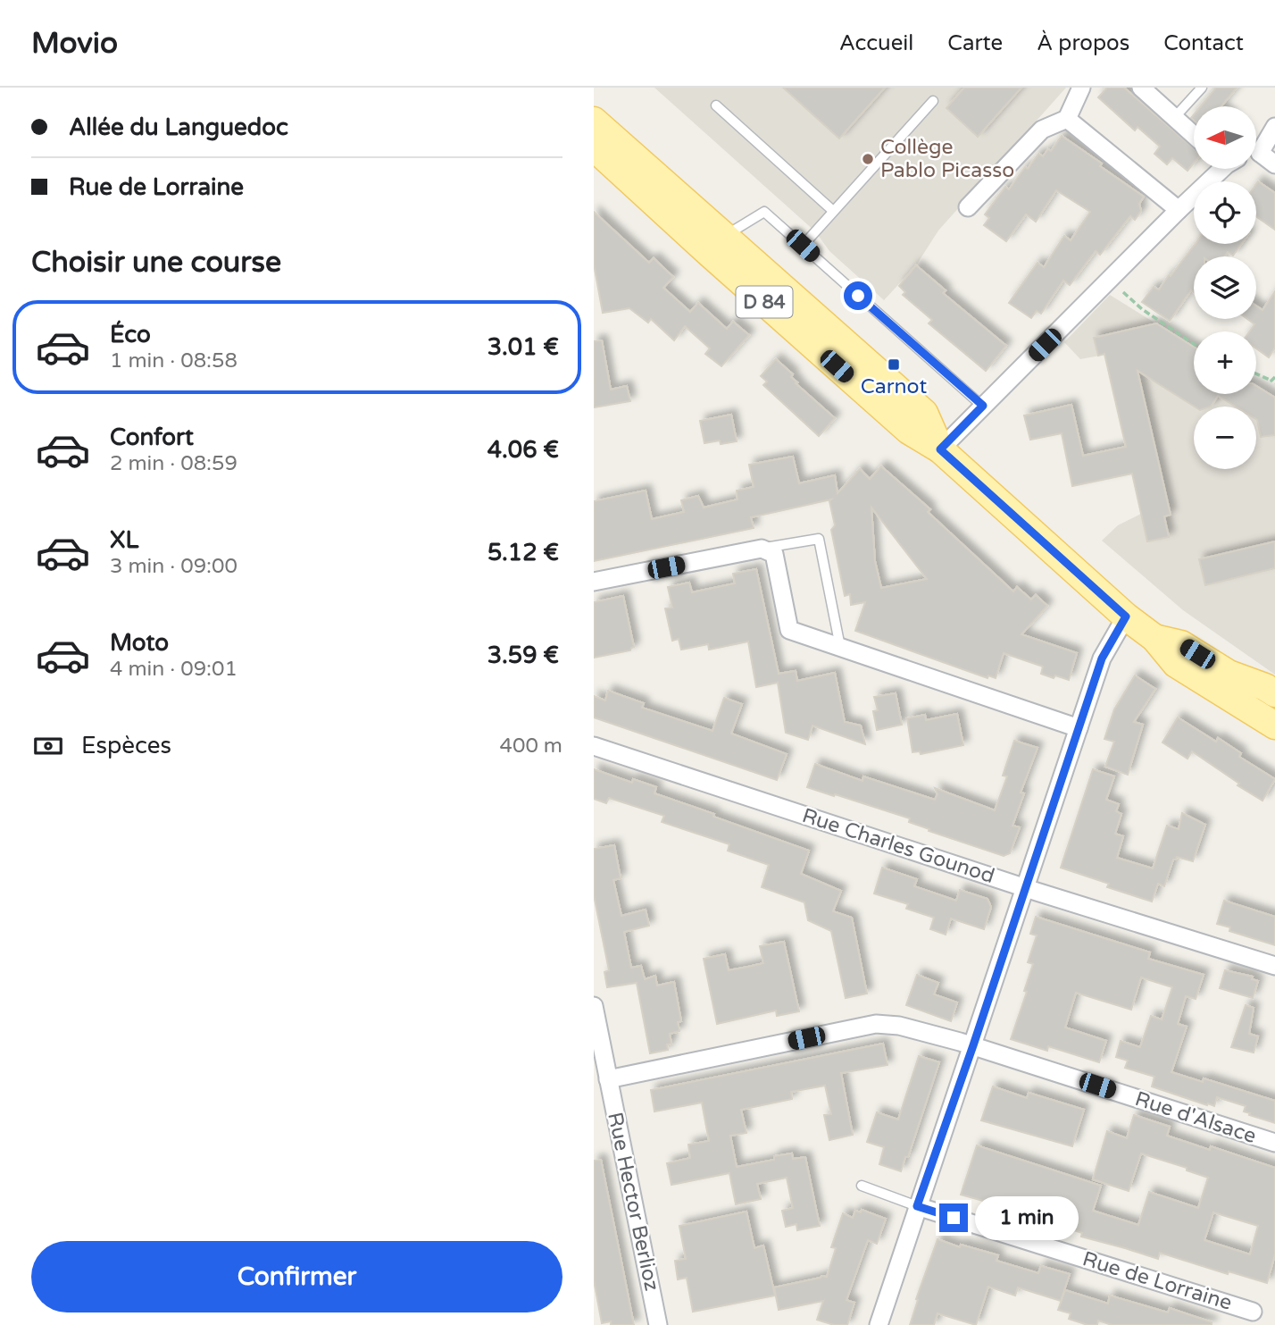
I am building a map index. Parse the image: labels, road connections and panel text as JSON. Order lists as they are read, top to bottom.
{
  "streets": {
    "main road": ["D 84"],
    "street": [
      "Rue Charles Gounod",
      "Rue d'Alsace",
      "Rue Hector Berlioz",
      "Rue de Lorraine"
    ]
  },
  "crossings": [
    ["Rue d'Alsace", "Rue Hector Berlioz"]
  ],
  "places": {
    "other": ["Collège Pablo Picasso"],
    "transit": ["Carnot"]
  },
  "north": "left",
  "page": {
    "header": "Movio",
    "nav": [
      "Accueil",
      "Carte",
      "À propos",
      "Contact"
    ],
    "banner": ["Allée du Languedoc", "Rue de Lorraine"],
    "map_buttons": ["+", "−"],
    "heading": "Choisir une course",
    "list": [
      {
        "name": "Éco",
        "note": "1 min · 08:58",
        "value": "3.01 €"
      },
      {
        "name": "Confort",
        "note": "2 min · 08:59",
        "value": "4.06 €"
      },
      {
        "name": "XL",
        "note": "3 min · 09:00",
        "value": "5.12 €"
      },
      {
        "name": "Moto",
        "note": "4 min · 09:01",
        "value": "3.59 €"
      }
    ],
    "pay": ["Espèces", "400 m"],
    "bubble": "1 min",
    "buttons": "Confirmer"
  }
}
